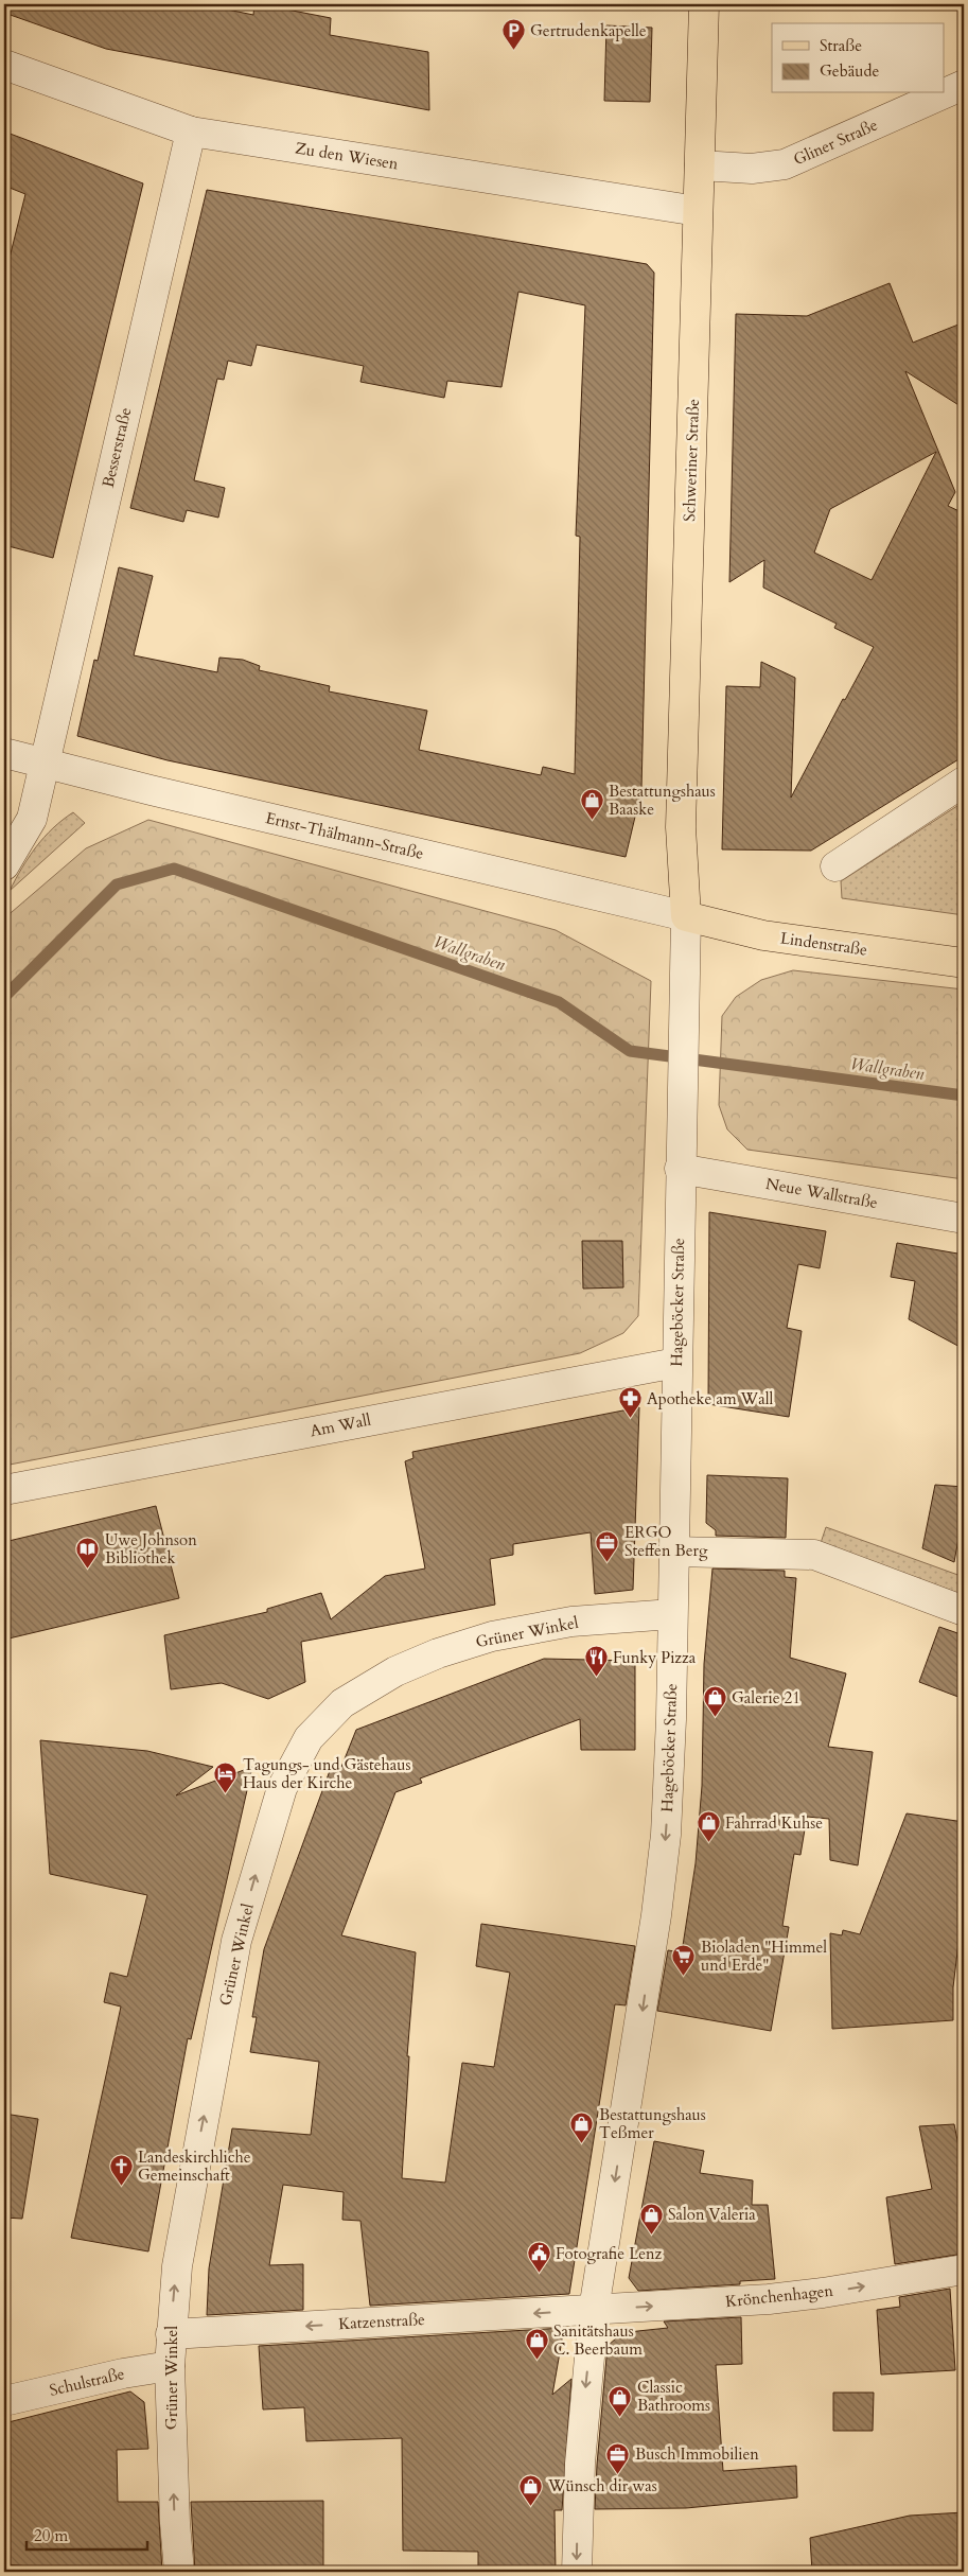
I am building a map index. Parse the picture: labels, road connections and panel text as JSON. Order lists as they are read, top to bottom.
{
  "streets": {
    "main road": ["Schweriner Straße", "Lindenstraße"],
    "street": [
      "Gliner Straße",
      "Zu den Wiesen",
      "Besserstraße",
      "Ernst-Thälmann-Straße",
      "Neue Wallstraße",
      "Hageböcker Straße",
      "Am Wall",
      "Grüner Winkel",
      "Krönchenhagen",
      "Katzenstraße",
      "Schulstraße"
    ]
  },
  "crossings": [
    ["Gliner Straße", "Schweriner Straße"],
    ["Zu den Wiesen", "Besserstraße"],
    ["Zu den Wiesen", "Schweriner Straße"],
    ["Besserstraße", "Ernst-Thälmann-Straße"],
    ["Schweriner Straße", "Ernst-Thälmann-Straße"],
    ["Schweriner Straße", "Lindenstraße"],
    ["Schweriner Straße", "Hageböcker Straße"],
    ["Ernst-Thälmann-Straße", "Lindenstraße"],
    ["Ernst-Thälmann-Straße", "Hageböcker Straße"],
    ["Lindenstraße", "Hageböcker Straße"],
    ["Neue Wallstraße", "Hageböcker Straße"],
    ["Hageböcker Straße", "Am Wall"],
    ["Hageböcker Straße", "Grüner Winkel"],
    ["Hageböcker Straße", "Krönchenhagen"],
    ["Hageböcker Straße", "Katzenstraße"],
    ["Grüner Winkel", "Katzenstraße"],
    ["Grüner Winkel", "Schulstraße"],
    ["Krönchenhagen", "Katzenstraße"]
  ],
  "one_way": [
    "Hageböcker Straße",
    "Grüner Winkel",
    "Krönchenhagen",
    "Katzenstraße"
  ],
  "water": ["Wallgraben"],
  "places": {
    "parking": ["Gertrudenkapelle"],
    "shop": [
      "Bestattungshaus Baaske",
      "Galerie 21",
      "Fahrrad Kuhse",
      "Bestattungshaus Teßmer",
      "Salon Valeria",
      "Sanitätshaus C. Beerbaum",
      "Classic Bathrooms",
      "Wünsch dir was"
    ],
    "pharmacy": ["Apotheke am Wall"],
    "office": ["ERGO Steffen Berg", "Busch Immobilien"],
    "library": ["Uwe Johnson Bibliothek"],
    "restaurant": ["Funky Pizza"],
    "hotel": ["Tagungs- und Gästehaus Haus der Kirche"],
    "supermarket": ["Bioladen \"Himmel und Erde\""],
    "church": ["Landeskirchliche Gemeinschaft"],
    "public building": ["Fotografie Lenz"]
  },
  "legend": ["Straße", "Gebäude"],
  "scale_bar": "20 m"
}
